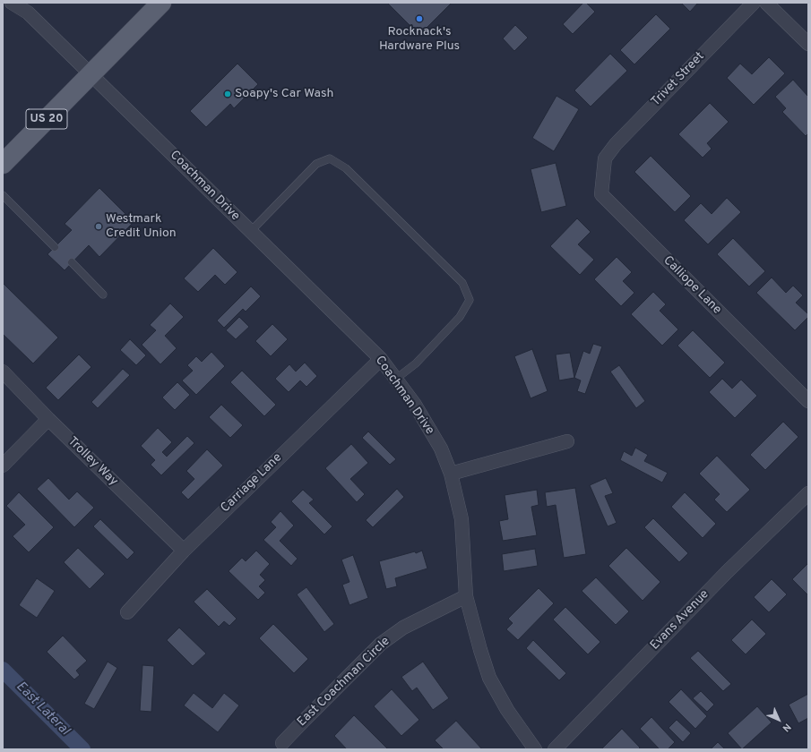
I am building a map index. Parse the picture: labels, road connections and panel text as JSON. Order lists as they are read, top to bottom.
{
  "streets": {
    "main road": ["US 20"],
    "street": [
      "Trivet Street",
      "Coachman Drive",
      "Calliope Lane",
      "Trolley Way",
      "Carriage Lane",
      "Evans Avenue",
      "East Coachman Circle"
    ]
  },
  "crossings": [
    ["Trivet Street", "Calliope Lane"],
    ["US 20", "Coachman Drive"],
    ["Coachman Drive", "Carriage Lane"],
    ["Coachman Drive", "East Coachman Circle"],
    ["Trolley Way", "Carriage Lane"]
  ],
  "water": ["East Lateral"],
  "places": ["Rocknack's Hardware Plus", "Soapy's Car Wash", "Westmark Credit Union"],
  "north": "bottom right"
}
